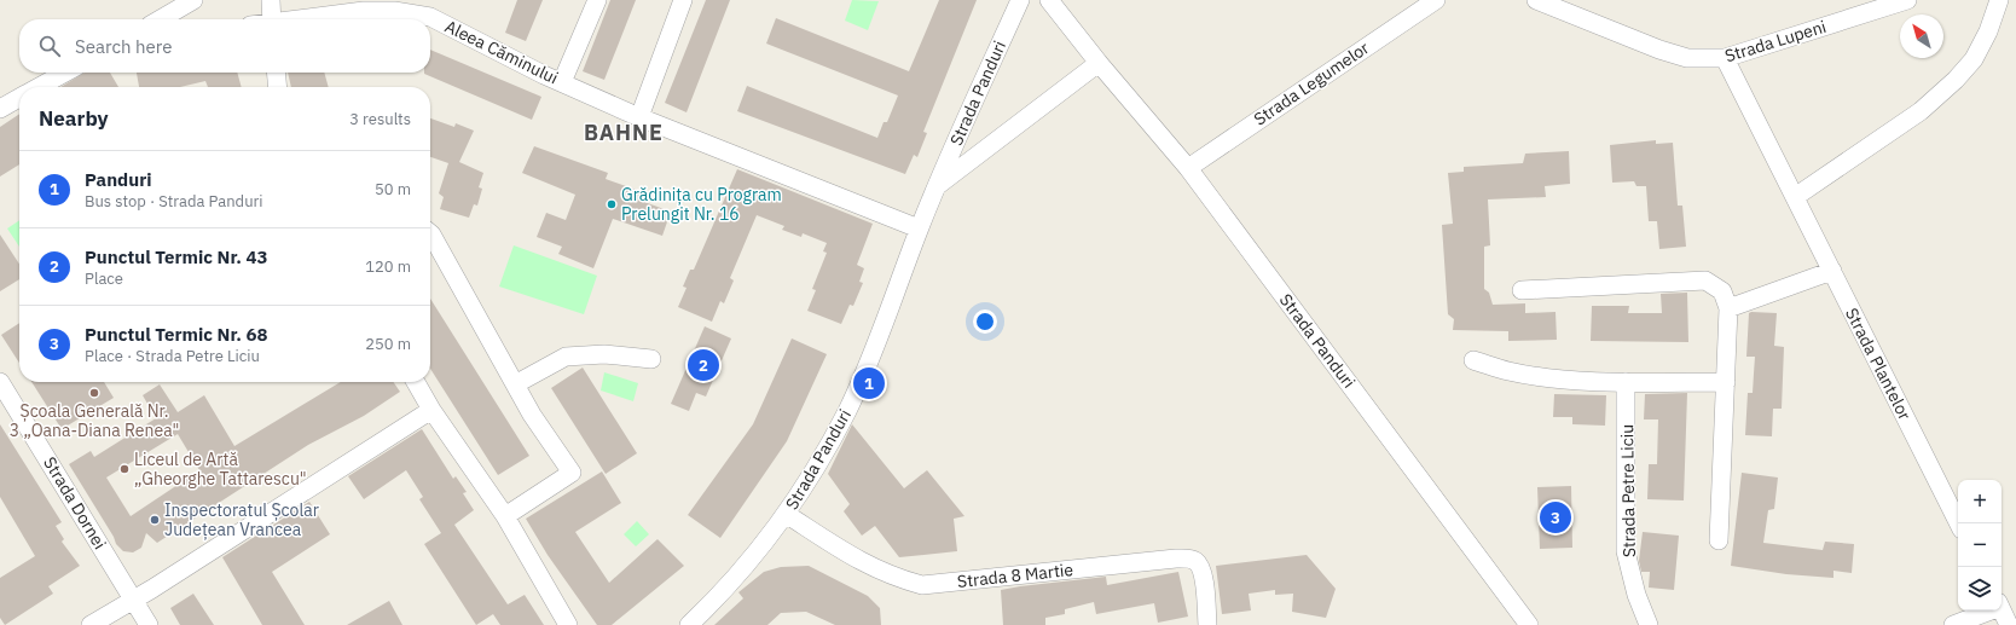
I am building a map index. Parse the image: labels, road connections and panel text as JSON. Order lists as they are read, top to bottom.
{
  "streets": {
    "street": [
      "Strada Lupeni",
      "Aleea Căminului",
      "Strada Legumelor",
      "Strada Panduri",
      "Strada Plantelor",
      "Strada Petre Liciu",
      "Strada Dornei",
      "Strada 8 Martie"
    ]
  },
  "crossings": [
    ["Strada Lupeni", "Strada Plantelor"],
    ["Aleea Căminului", "Strada Panduri"],
    ["Strada Legumelor", "Strada Panduri"],
    ["Strada Panduri", "Strada 8 Martie"]
  ],
  "districts": ["BAHNE"],
  "places": [
    "Grădinița cu Program Prelungit Nr. 16",
    "Școala Generală Nr. 3 „Oana-Diana Renea\"",
    "Liceul de Artă „Gheorghe Tattarescu\"",
    "Inspectoratul Școlar Județean Vrancea"
  ],
  "north": "top left",
  "page": {
    "search": "Search here",
    "heading": ["Nearby", "3 results"],
    "list": [
      {
        "mark": "1",
        "name": "Panduri",
        "note": "Bus stop · Strada Panduri",
        "value": "50 m"
      },
      {
        "mark": "2",
        "name": "Punctul Termic Nr. 43",
        "note": "Place",
        "value": "120 m"
      },
      {
        "mark": "3",
        "name": "Punctul Termic Nr. 68",
        "note": "Place · Strada Petre Liciu",
        "value": "250 m"
      }
    ],
    "pins": ["2", "1", "3"],
    "map_buttons": ["+", "−"]
  }
}
